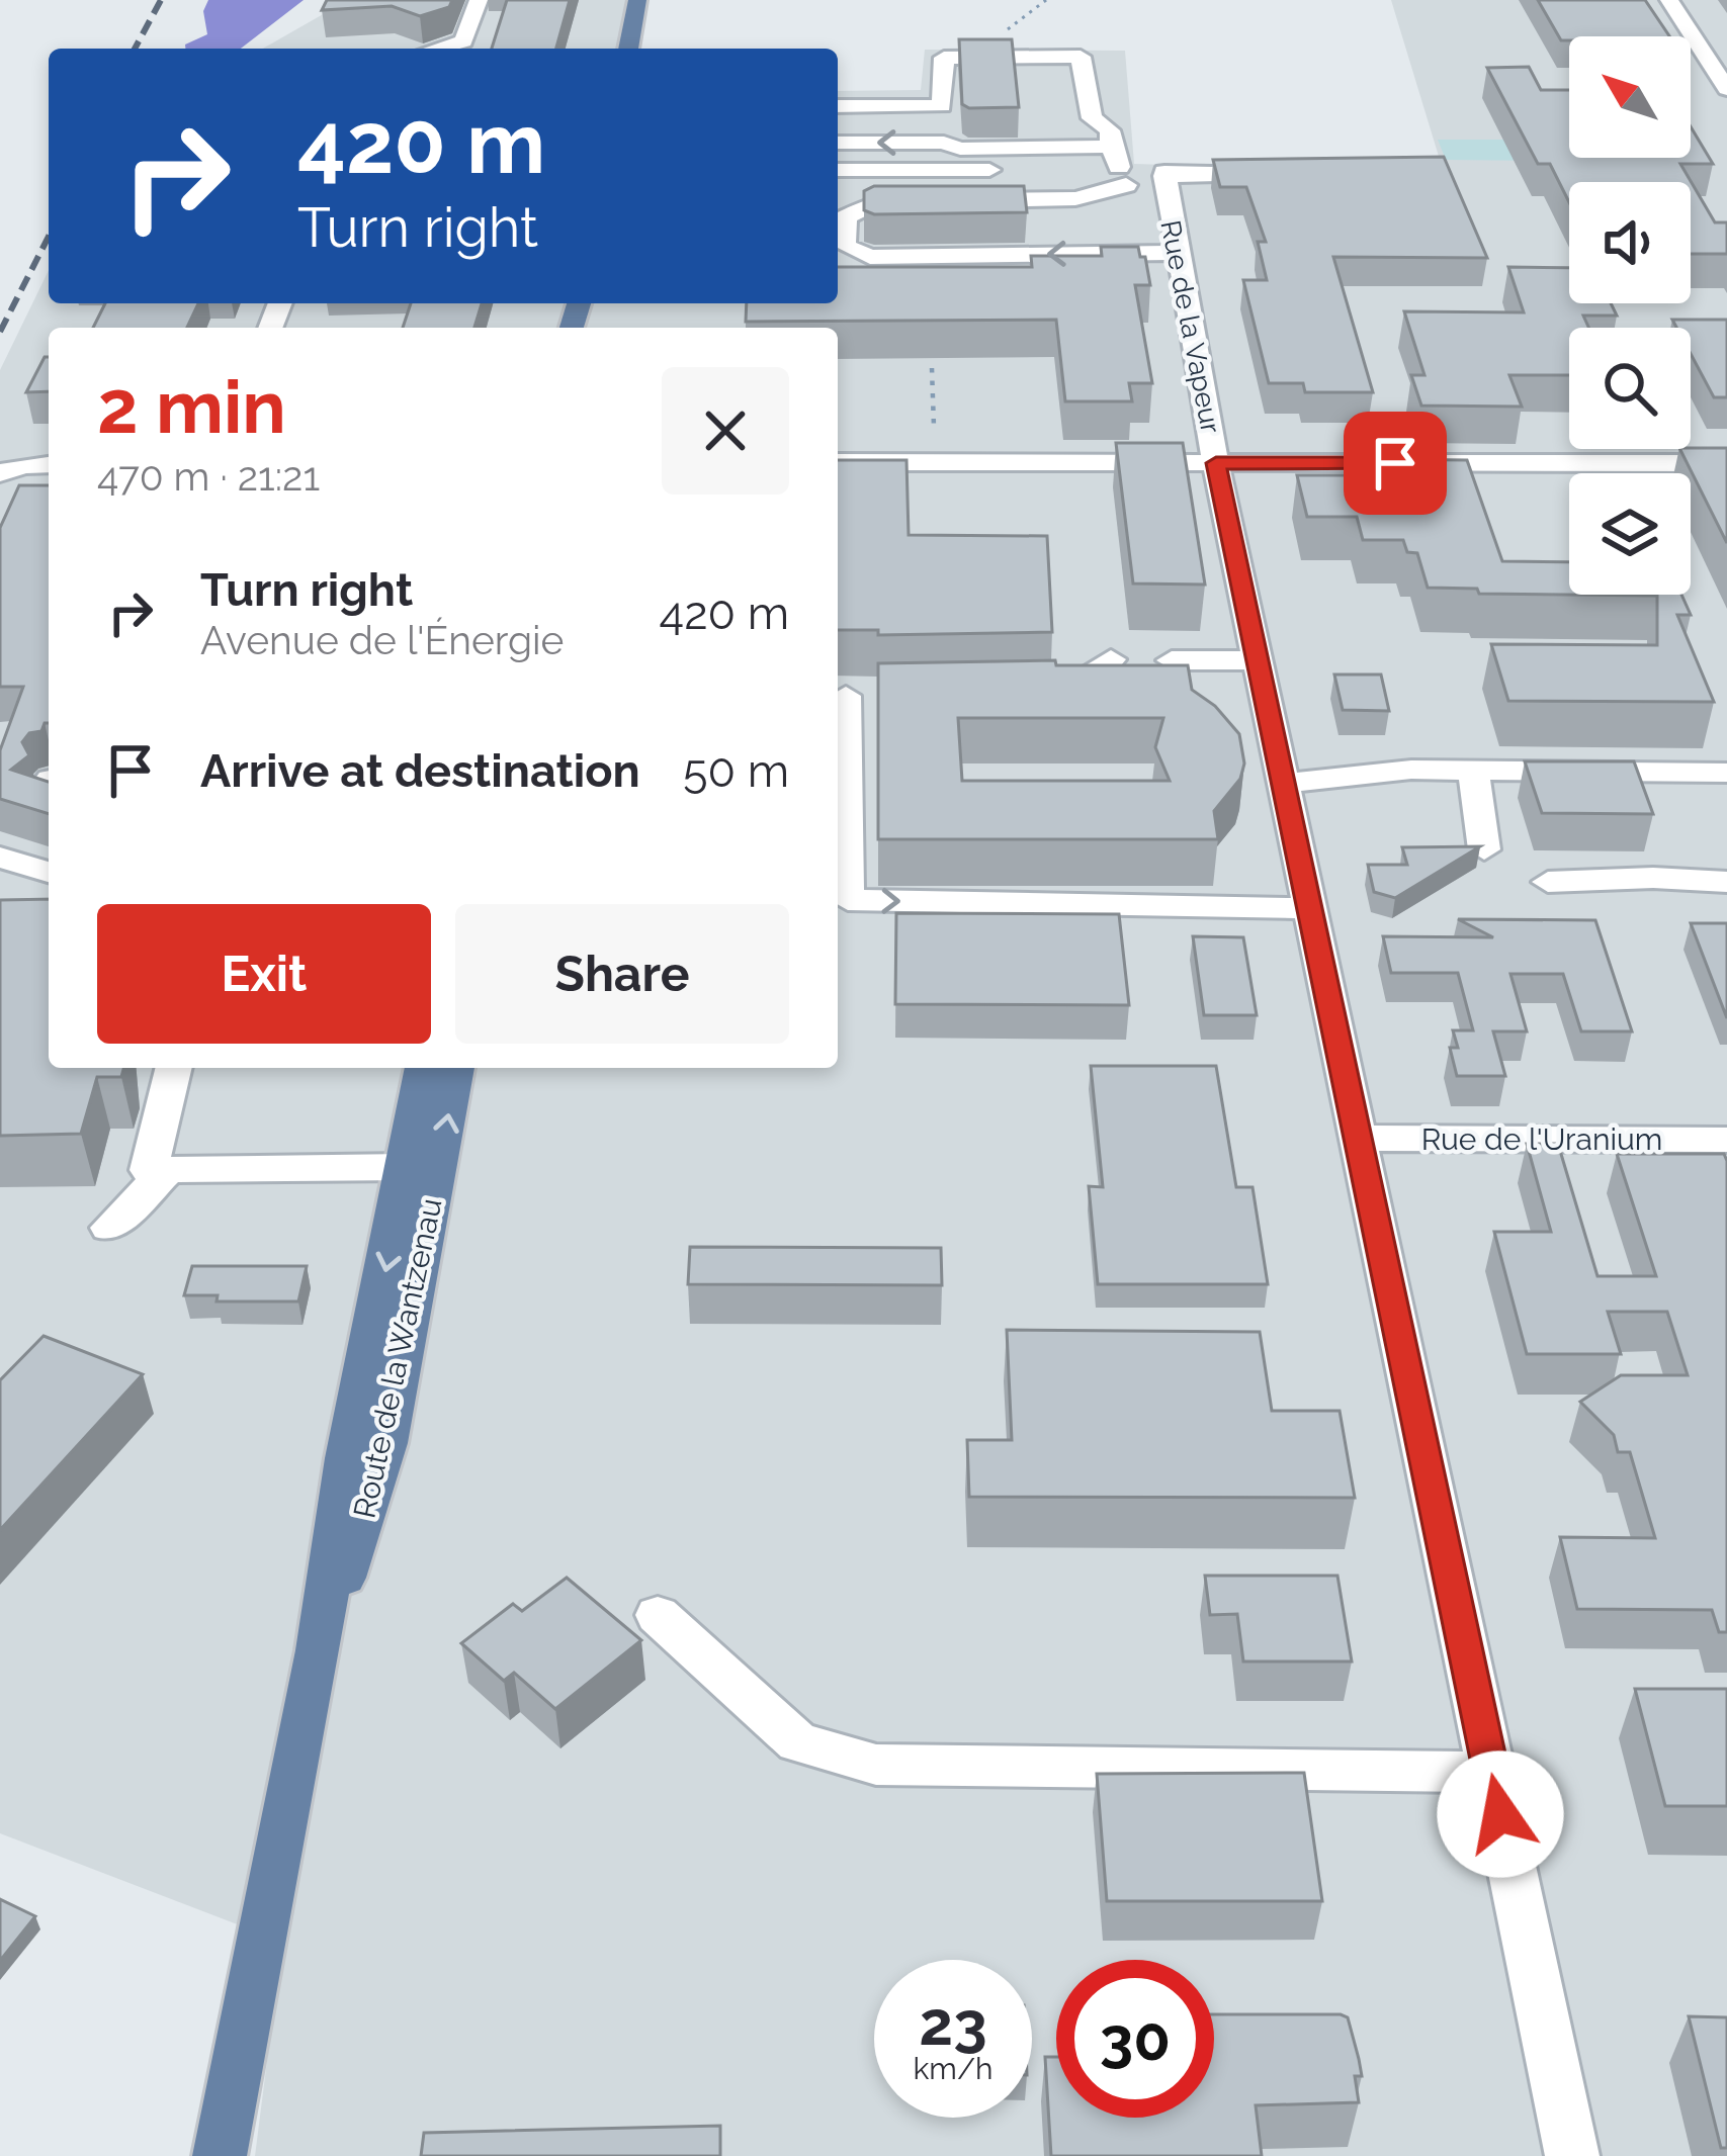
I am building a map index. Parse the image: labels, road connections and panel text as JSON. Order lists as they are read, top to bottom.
{
  "streets": {
    "main road": ["Route de la Wantzenau"],
    "street": ["Rue de la Vapeur", "Rue de l'Uranium"]
  },
  "crossings": [
    ["Rue de la Vapeur", "Rue de l'Uranium"]
  ],
  "north": "top left",
  "page": {
    "turn": ["420 m", "Turn right"],
    "heading": ["2 min", "470 m · 21:21"],
    "list": [
      {
        "name": "Turn right",
        "note": "Avenue de l'Énergie",
        "value": "420 m"
      },
      {
        "name": "Arrive at destination",
        "value": "50 m"
      }
    ],
    "buttons": ["Exit", "Share"],
    "speed": "23 km/h",
    "limit": "30"
  }
}
